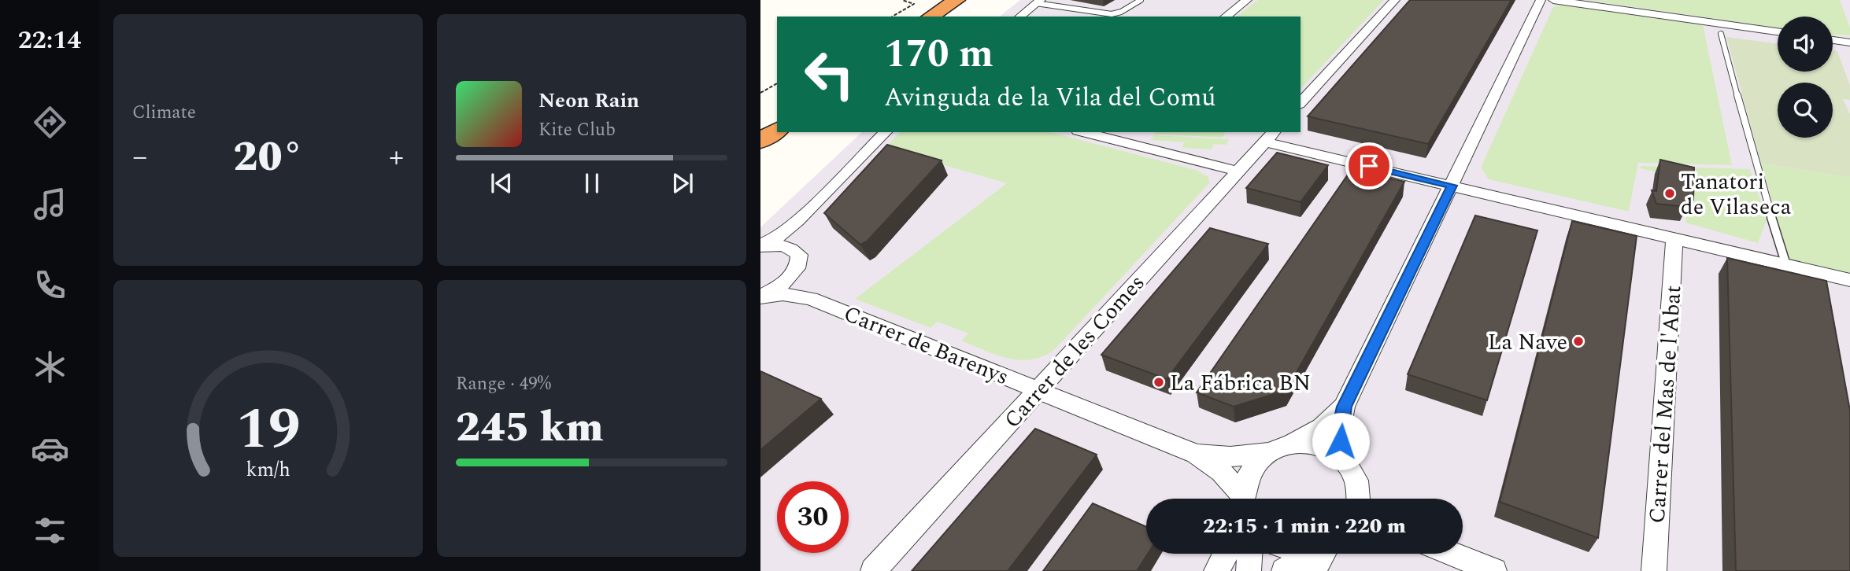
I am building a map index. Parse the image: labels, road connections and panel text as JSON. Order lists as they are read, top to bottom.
{
  "streets": {
    "street": ["Carrer de Barenys", "Carrer de les Comes", "Carrer del Mas de l'Abat"]
  },
  "crossings": [
    ["Carrer de Barenys", "Carrer de les Comes"]
  ],
  "places": ["Tanatori de Vilaseca", "La Nave", "La Fábrica BN"],
  "page": {
    "tabs": "22:14",
    "tile": [
      "Climate",
      ["Range · 49%", "245 km"]
    ],
    "turn": ["170 m", "Avinguda de la Vila del Comú"],
    "song": ["Neon Rain", "Kite Club"],
    "heat": ["−", "20°", "+"],
    "limit": "30",
    "trip": "22:15 · 1 min · 220 m",
    "gauge": ["19", "km/h"]
  }
}
